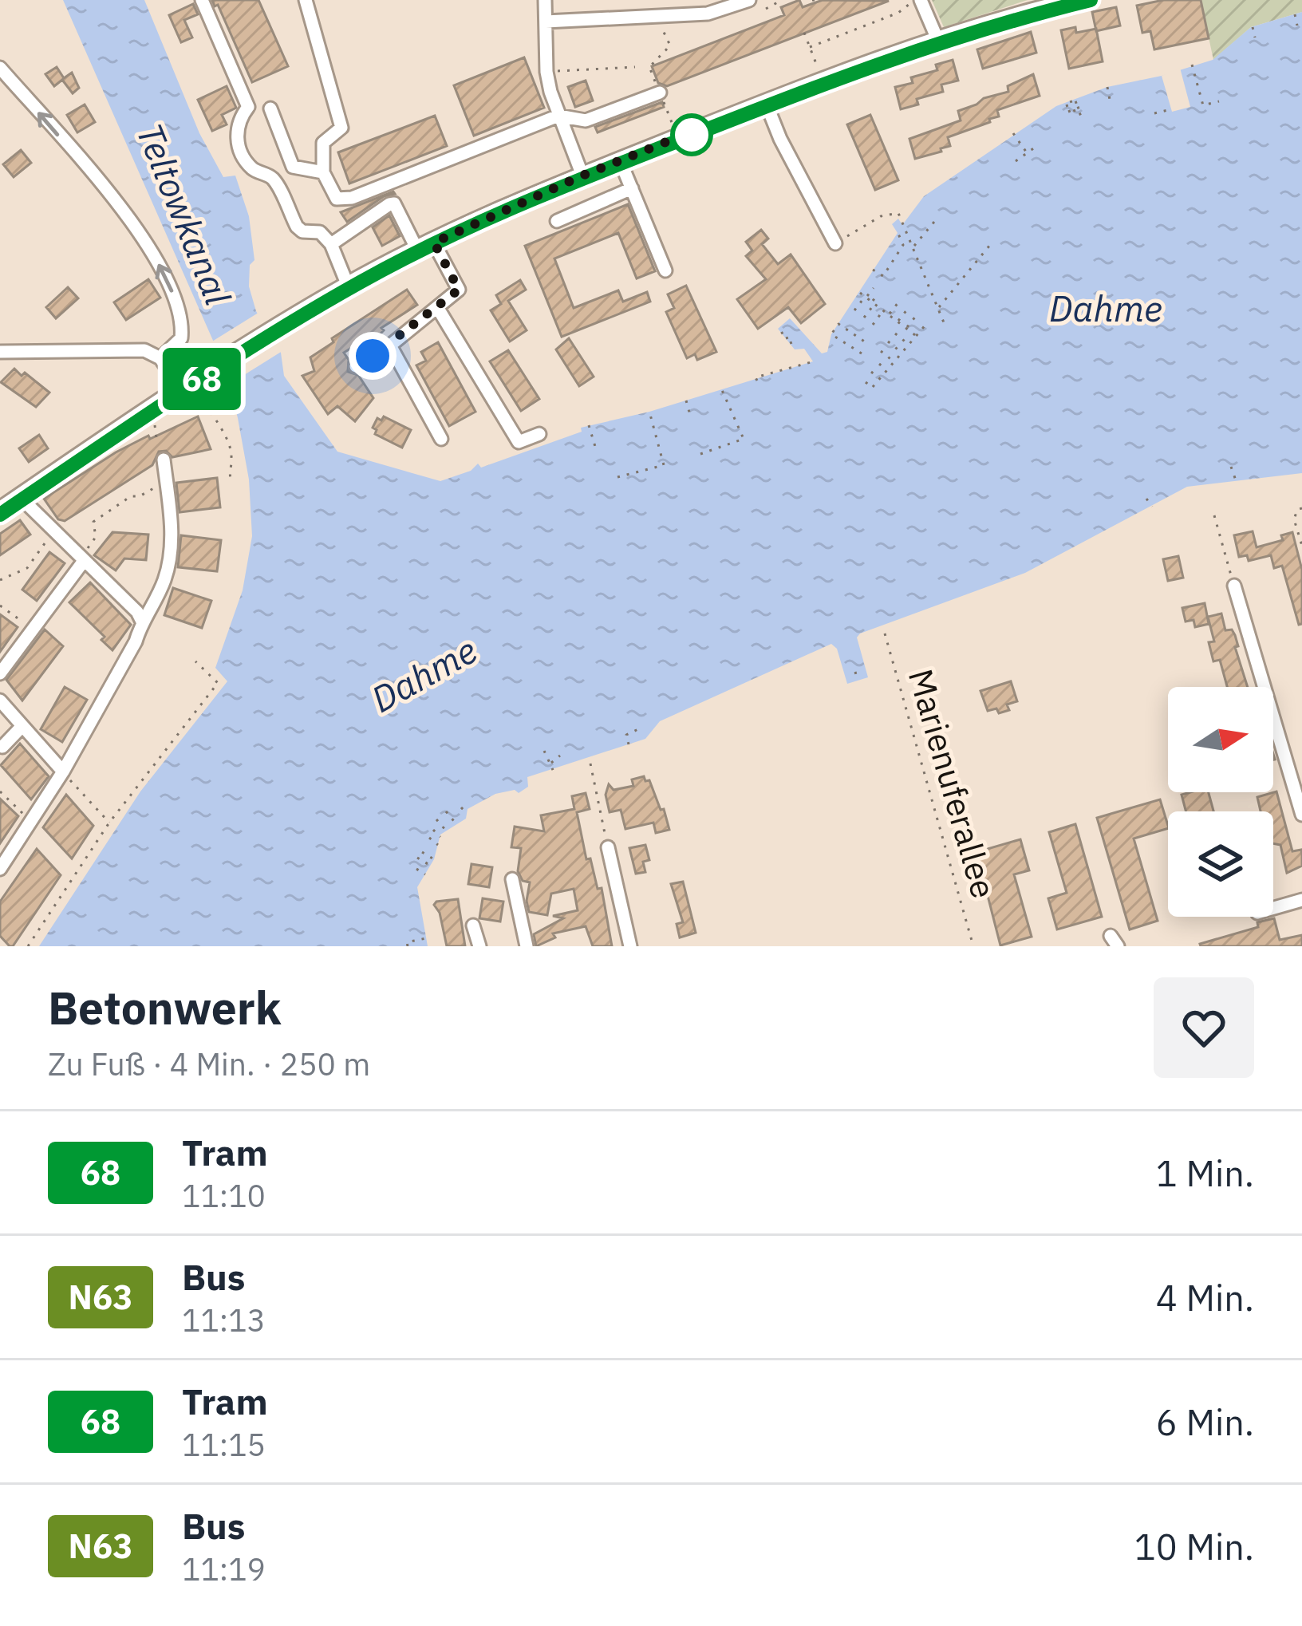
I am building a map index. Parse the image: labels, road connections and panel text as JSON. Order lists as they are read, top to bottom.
{
  "streets": {
    "path": ["Marienuferallee"]
  },
  "water": ["Teltowkanal", "Dahme"],
  "lines": ["tram line 68"],
  "north": "right",
  "page": {
    "on_map": "68",
    "heading": ["Betonwerk", "Zu Fuß · 4 Min. · 250 m"],
    "list": [
      {
        "mark": "68",
        "name": "Tram",
        "note": "11:10",
        "value": "1 Min."
      },
      {
        "mark": "N63",
        "name": "Bus",
        "note": "11:13",
        "value": "4 Min."
      },
      {
        "mark": "68",
        "name": "Tram",
        "note": "11:15",
        "value": "6 Min."
      },
      {
        "mark": "N63",
        "name": "Bus",
        "note": "11:19",
        "value": "10 Min."
      }
    ]
  }
}
